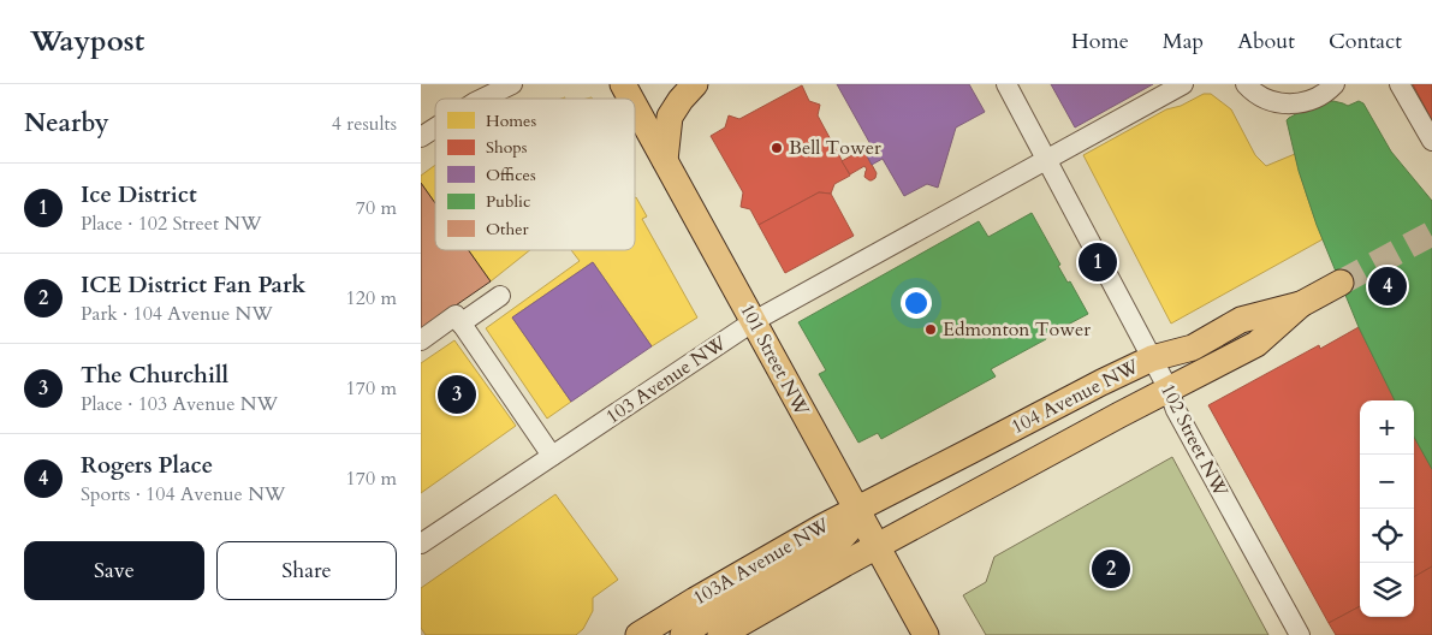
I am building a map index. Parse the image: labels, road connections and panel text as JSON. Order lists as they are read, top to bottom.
{
  "streets": {
    "main road": ["101 Street NW", "104 Avenue NW", "103A Avenue NW"],
    "street": ["103 Avenue NW", "102 Street NW"]
  },
  "crossings": [
    ["101 Street NW", "103 Avenue NW"],
    ["101 Street NW", "104 Avenue NW"],
    ["101 Street NW", "103A Avenue NW"],
    ["103 Avenue NW", "102 Street NW"],
    ["104 Avenue NW", "102 Street NW"],
    ["104 Avenue NW", "103A Avenue NW"]
  ],
  "places": ["Bell Tower", "Edmonton Tower"],
  "legend": [
    "Homes",
    "Shops",
    "Offices",
    "Public",
    "Other"
  ],
  "page": {
    "header": "Waypost",
    "nav": [
      "Home",
      "Map",
      "About",
      "Contact"
    ],
    "heading": ["Nearby", "4 results"],
    "list": [
      {
        "mark": "1",
        "name": "Ice District",
        "note": "Place · 102 Street NW",
        "value": "70 m"
      },
      {
        "mark": "2",
        "name": "ICE District Fan Park",
        "note": "Park · 104 Avenue NW",
        "value": "120 m"
      },
      {
        "mark": "3",
        "name": "The Churchill",
        "note": "Place · 103 Avenue NW",
        "value": "170 m"
      },
      {
        "mark": "4",
        "name": "Rogers Place",
        "note": "Sports · 104 Avenue NW",
        "value": "170 m"
      }
    ],
    "pins": [
      "1",
      "4",
      "3",
      "2"
    ],
    "map_buttons": ["+", "−"],
    "buttons": ["Save", "Share"]
  }
}
